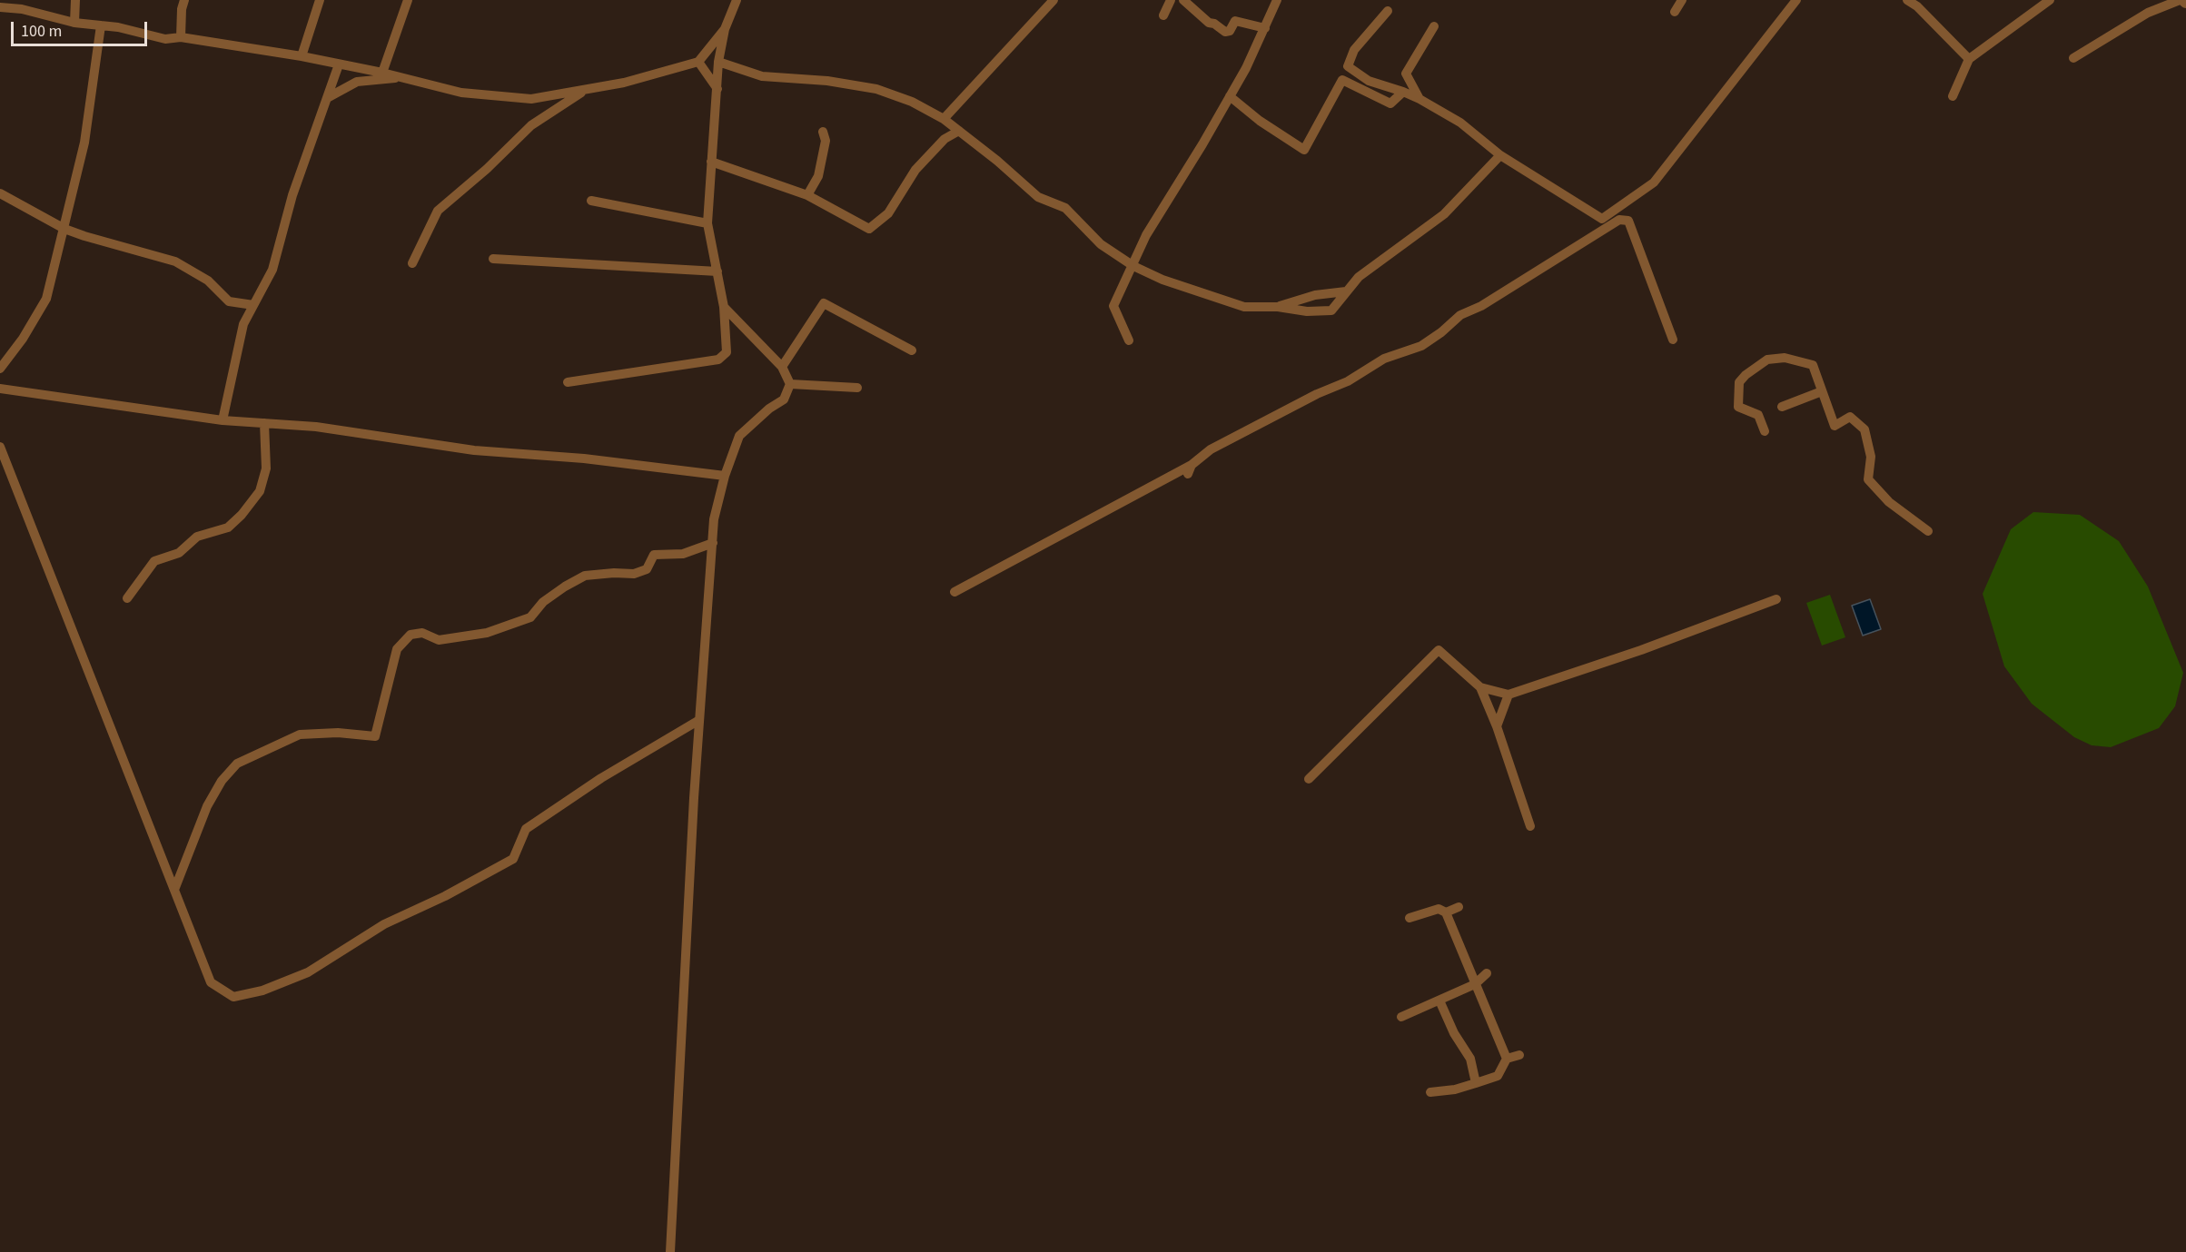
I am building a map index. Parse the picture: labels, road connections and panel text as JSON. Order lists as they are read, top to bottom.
{
  "scale_bar": "100 m"
}
